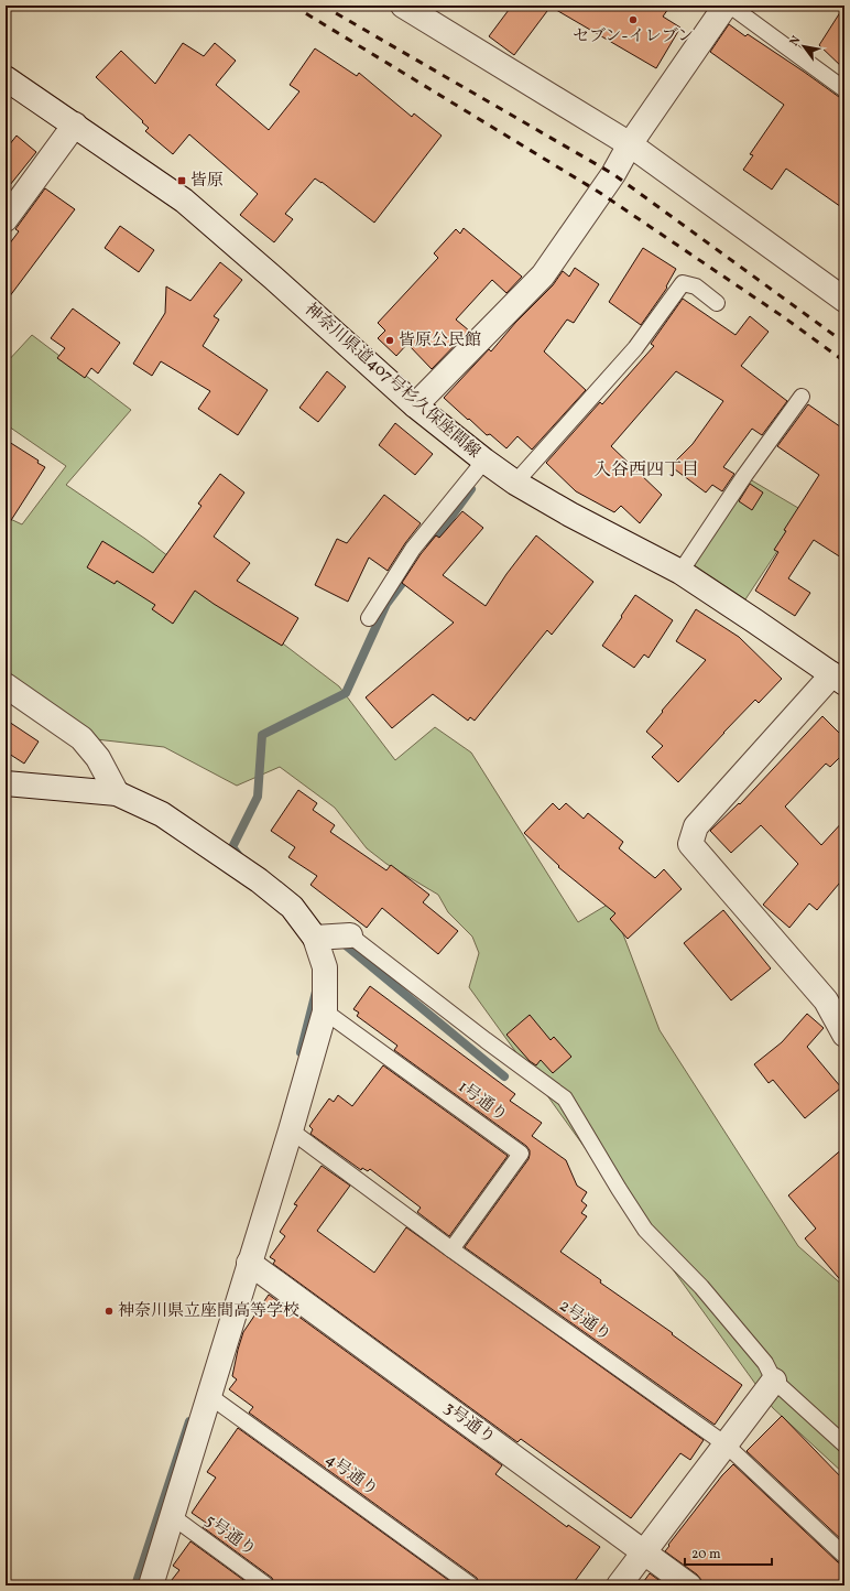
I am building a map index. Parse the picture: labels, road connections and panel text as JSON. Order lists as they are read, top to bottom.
{
  "streets": {
    "street": ["神奈川県道407号杉久保座間線", "3号通り"],
    "lane": [
      "1号通り",
      "2号通り",
      "4号通り",
      "5号通り"
    ]
  },
  "crossings": [
    ["1号通り", "2号通り"]
  ],
  "districts": ["入谷西四丁目"],
  "places": {
    "other": ["セブン-イレブン", "皆原公民館", "神奈川県立座間高等学校"],
    "transit": ["皆原"]
  },
  "scale_bar": "20 m",
  "north": "top left"
}
